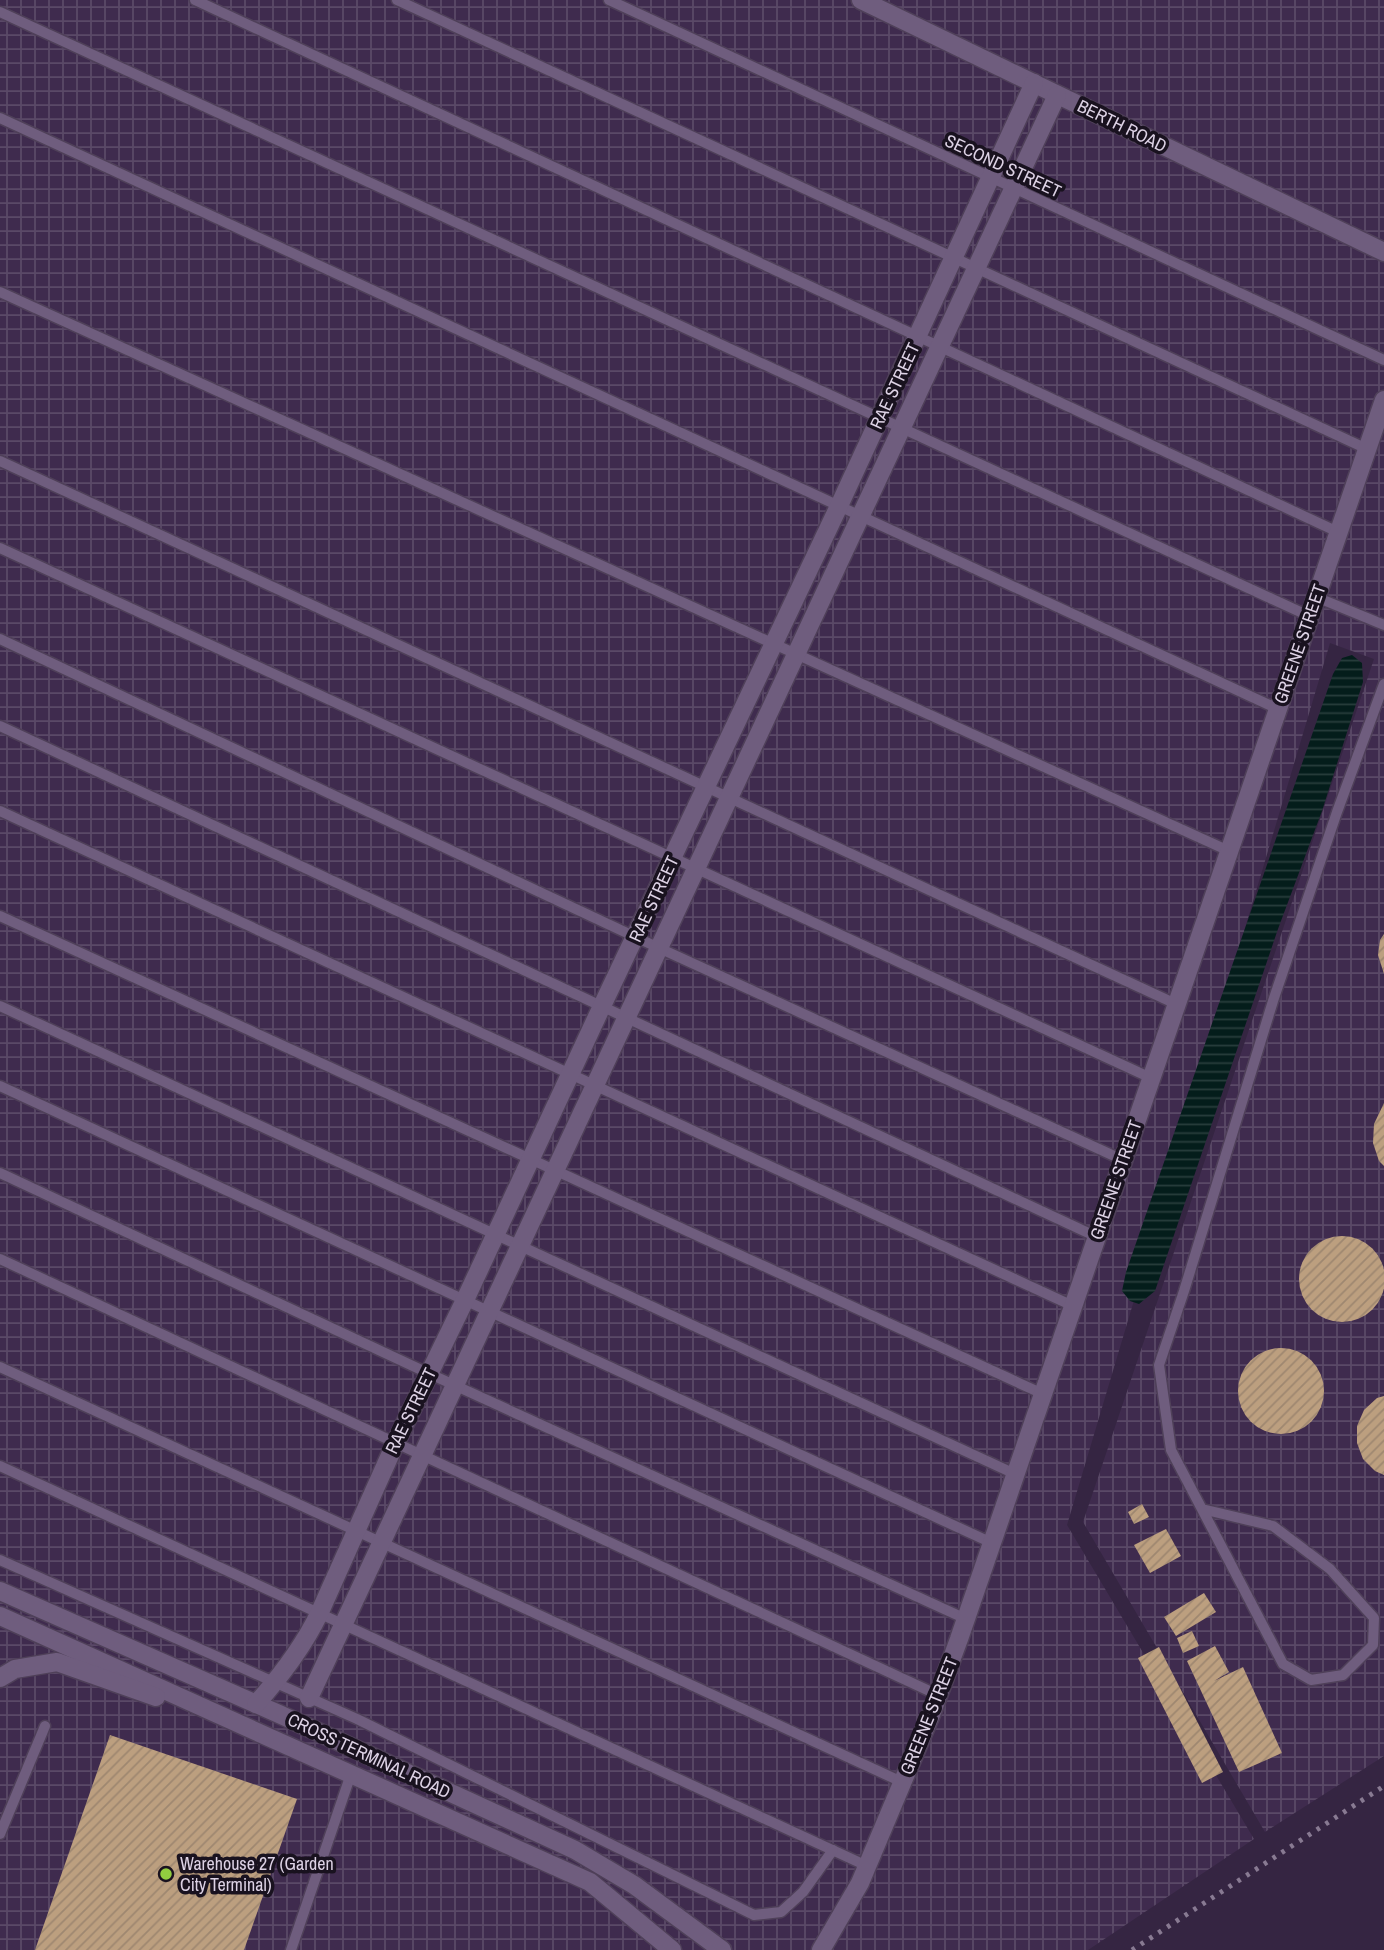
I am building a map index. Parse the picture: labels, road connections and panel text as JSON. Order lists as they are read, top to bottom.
{
  "streets": {
    "street": [
      "BERTH ROAD",
      "RAE STREET",
      "GREENE STREET",
      "CROSS TERMINAL ROAD"
    ],
    "lane": ["SECOND STREET"]
  },
  "crossings": [
    ["BERTH ROAD", "RAE STREET"],
    ["SECOND STREET", "RAE STREET"],
    ["RAE STREET", "CROSS TERMINAL ROAD"]
  ],
  "places": ["Warehouse 27 (Garden City Terminal)"]
}
